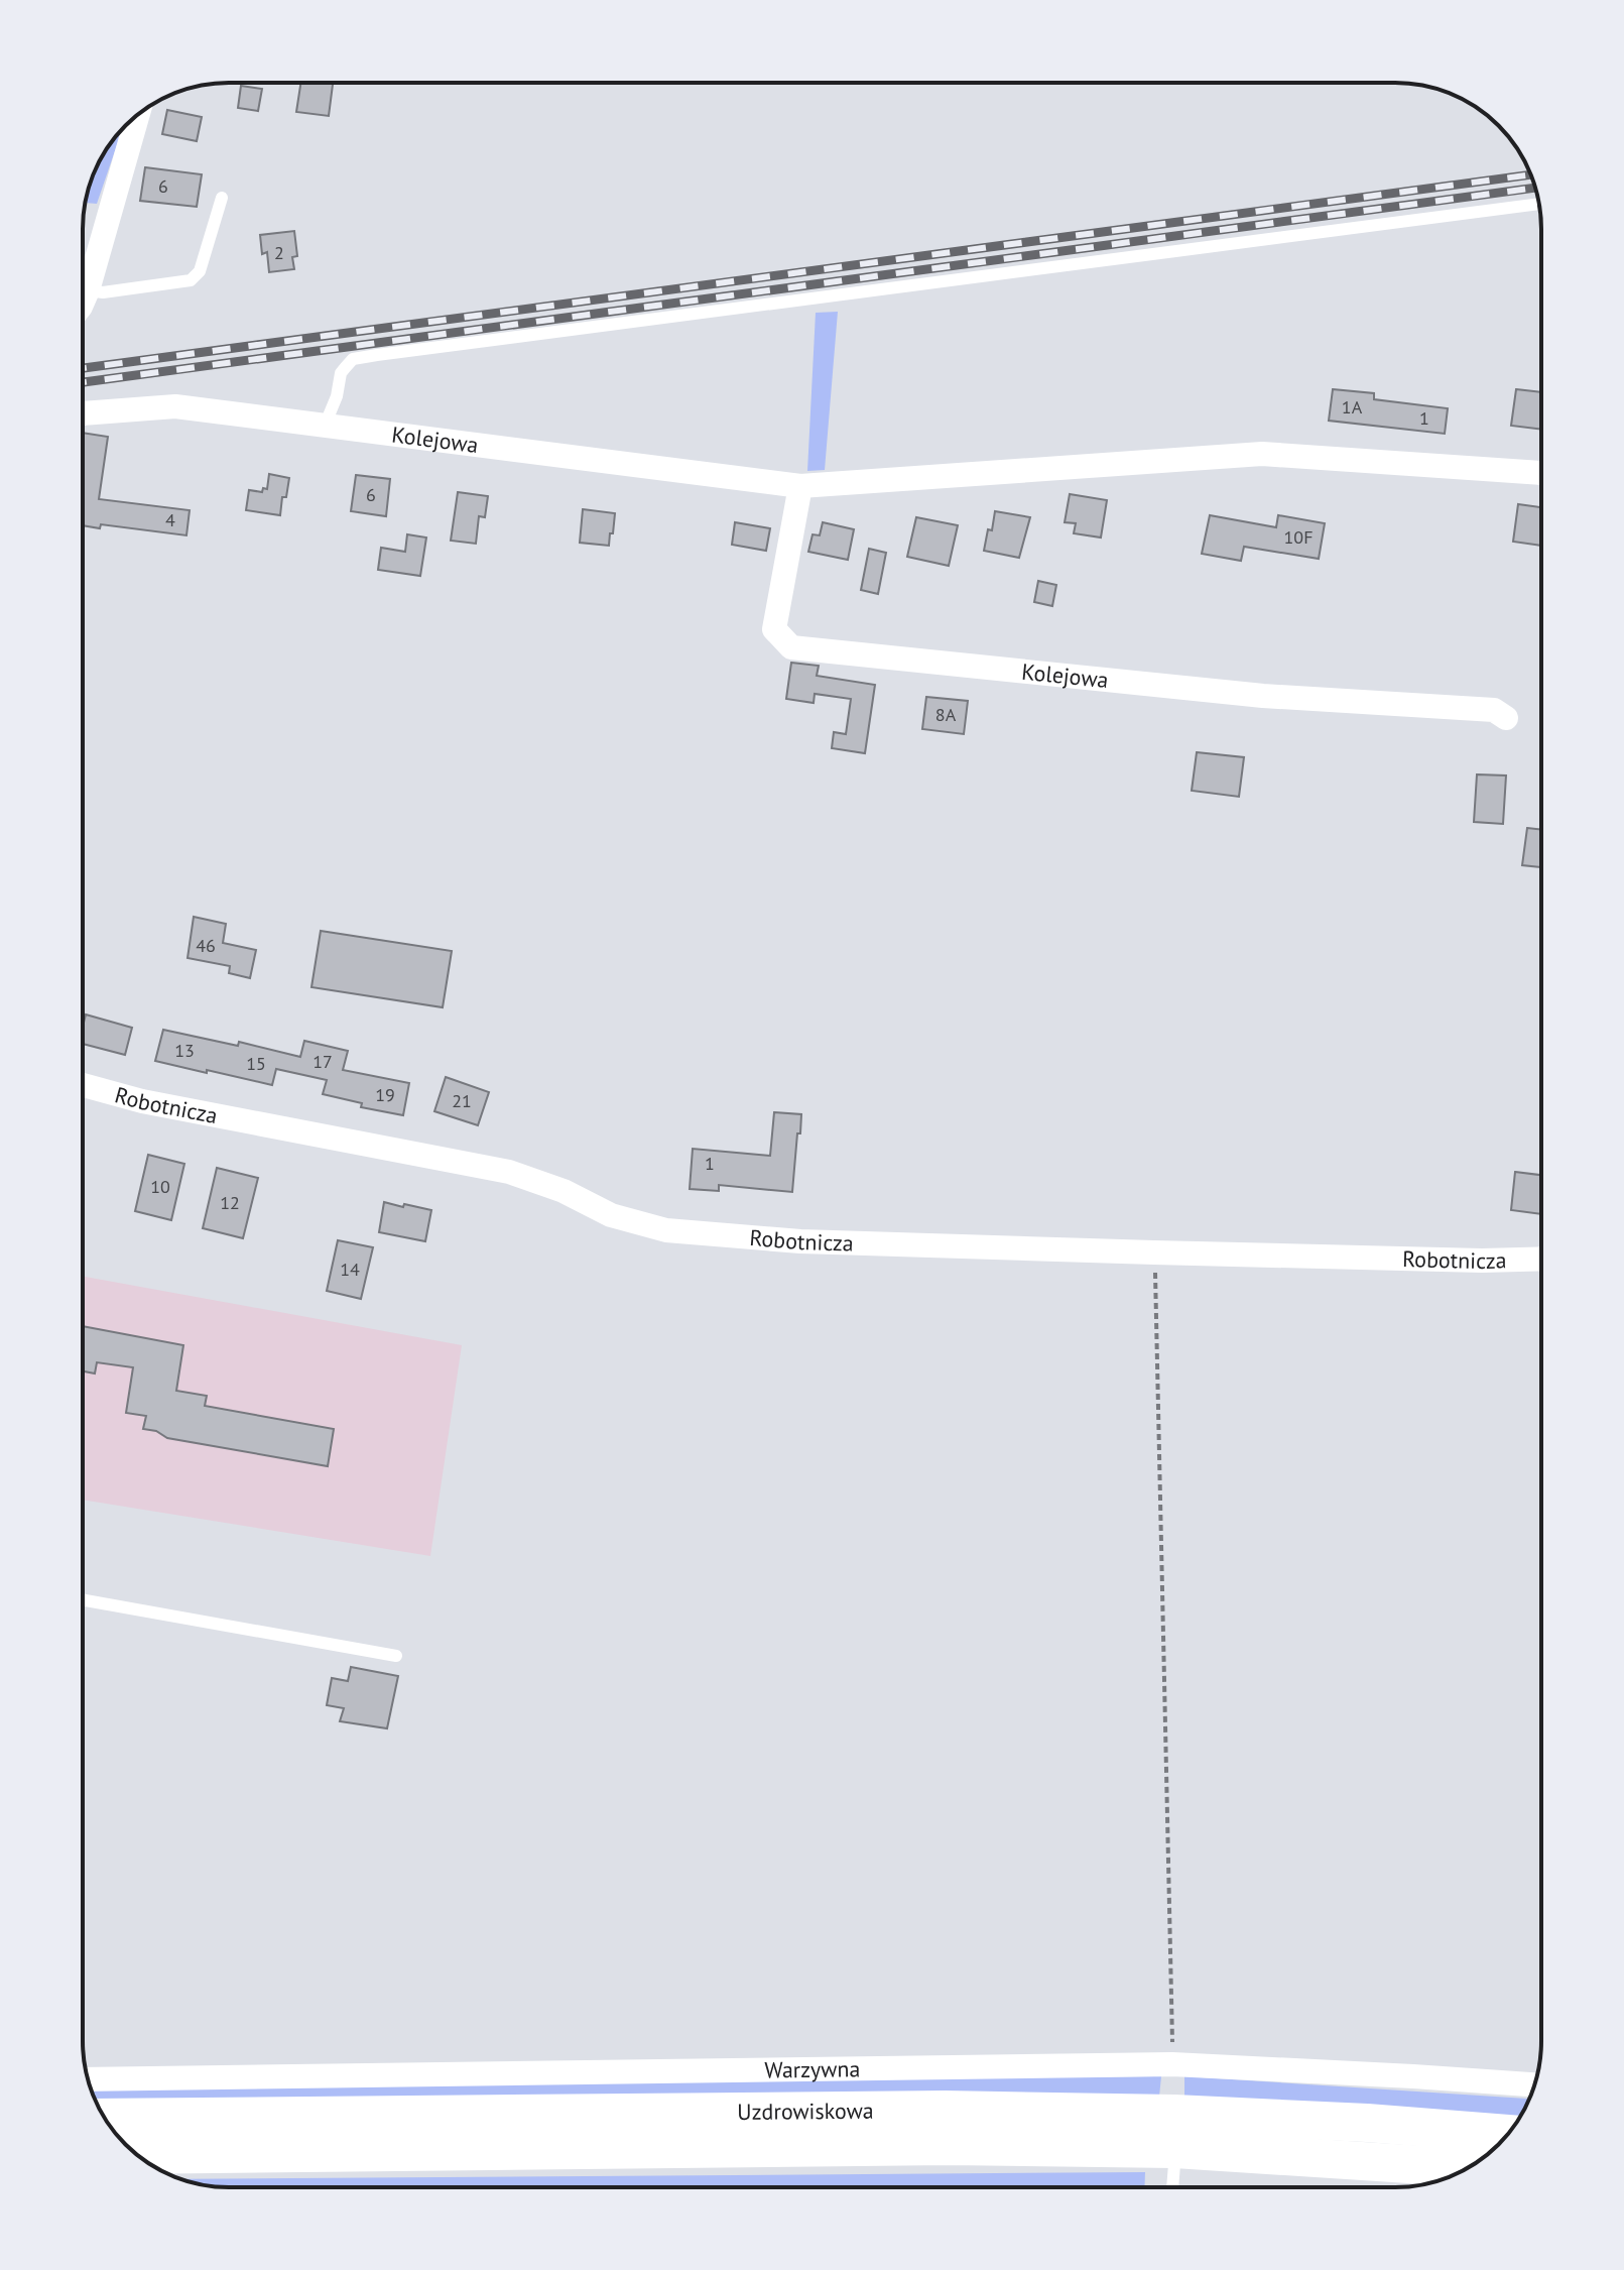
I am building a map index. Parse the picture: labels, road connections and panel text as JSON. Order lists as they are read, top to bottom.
{
  "streets": {
    "main road": ["Uzdrowiskowa"],
    "street": ["Kolejowa", "Robotnicza", "Warzywna"]
  },
  "house_numbers": [
    "6",
    "2",
    "1A",
    "1",
    "6",
    "4",
    "10F",
    "8A",
    "46",
    "13",
    "17",
    "15",
    "19",
    "21",
    "1",
    "10",
    "12",
    "14"
  ]
}
